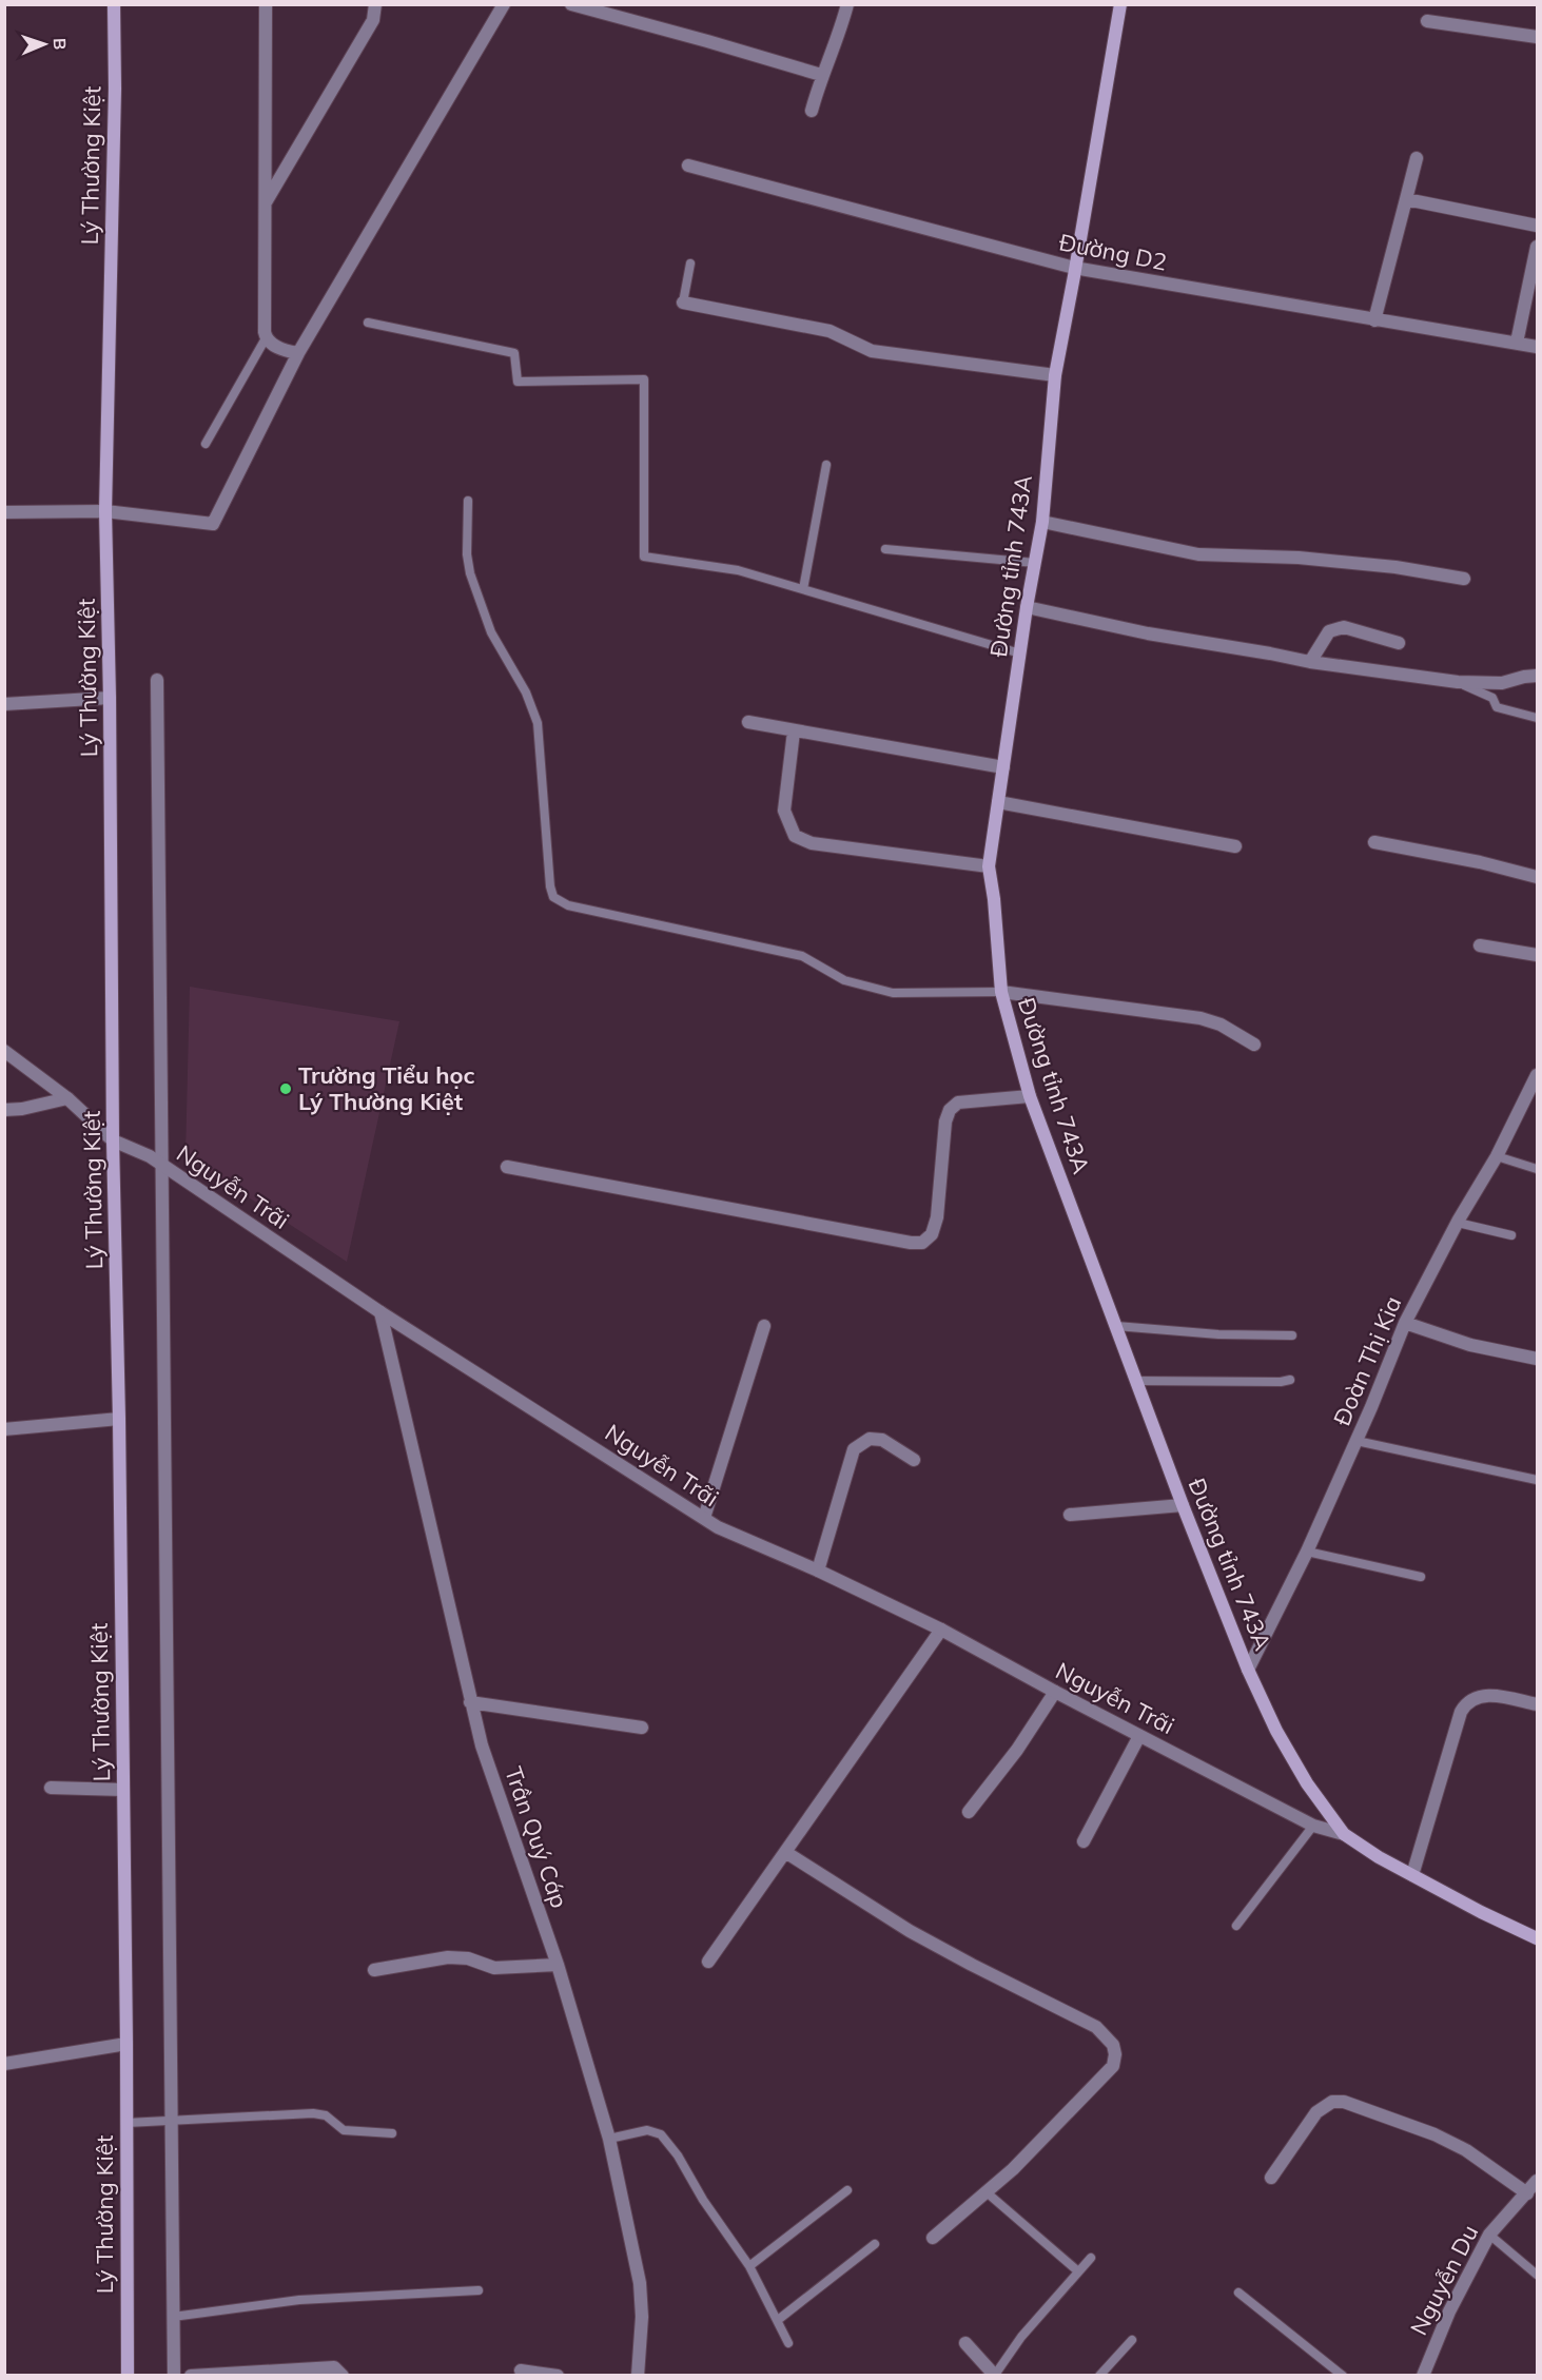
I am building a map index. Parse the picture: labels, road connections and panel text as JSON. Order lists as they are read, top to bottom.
{
  "streets": {
    "main road": ["Lý Thường Kiệt", "Đường tỉnh 743A"],
    "street": [
      "Đường D2",
      "Nguyễn Trãi",
      "Đoàn Thị Kia",
      "Trần Quý Cáp",
      "Nguyễn Du"
    ]
  },
  "crossings": [
    ["Lý Thường Kiệt", "Nguyễn Trãi"],
    ["Đường D2", "Đường tỉnh 743A"],
    ["Đường tỉnh 743A", "Nguyễn Trãi"],
    ["Đường tỉnh 743A", "Đoàn Thị Kia"],
    ["Nguyễn Trãi", "Trần Quý Cáp"]
  ],
  "places": ["Trường Tiểu học Lý Thường Kiệt"],
  "north": "right"
}
